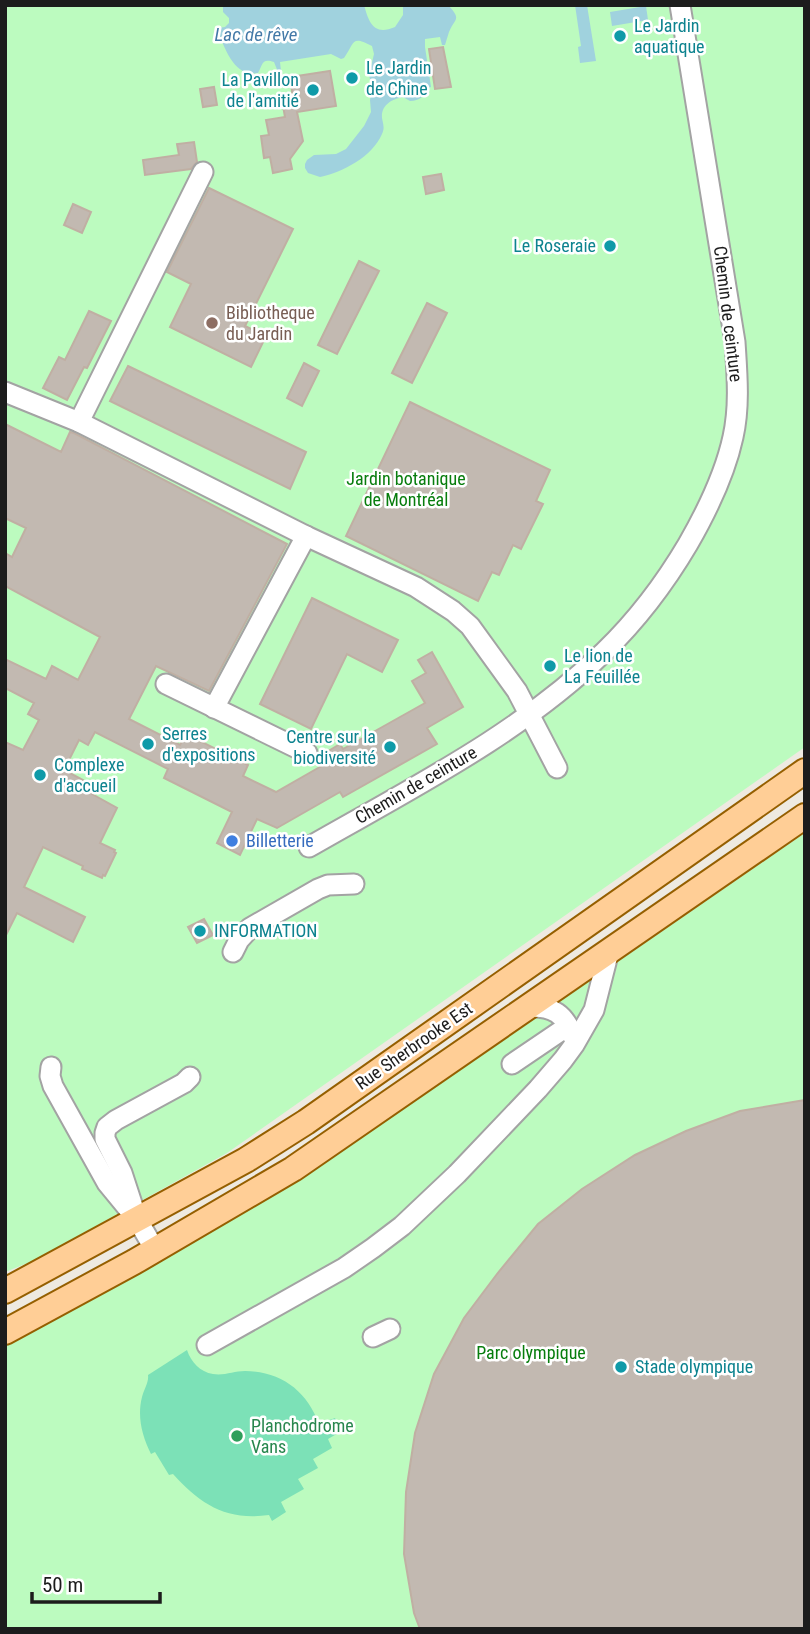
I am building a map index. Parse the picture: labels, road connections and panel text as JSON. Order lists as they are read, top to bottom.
{
  "streets": {
    "main road": ["Rue Sherbrooke Est"],
    "lane": ["Chemin de ceinture"]
  },
  "water": ["Lac de rêve"],
  "parks": ["Jardin botanique de Montréal", "Parc olympique"],
  "places": [
    "Le Jardin aquatique",
    "Le Jardin de Chine",
    "La Pavillon de l'amitié",
    "Le Roseraie",
    "Bibliotheque du Jardin",
    "Le lion de La Feuillée",
    "Serres d'expositions",
    "Centre sur la biodiversité",
    "Complexe d'accueil",
    "Billetterie",
    "INFORMATION",
    "Stade olympique",
    "Planchodrome Vans"
  ],
  "scale_bar": "50 m"
}
